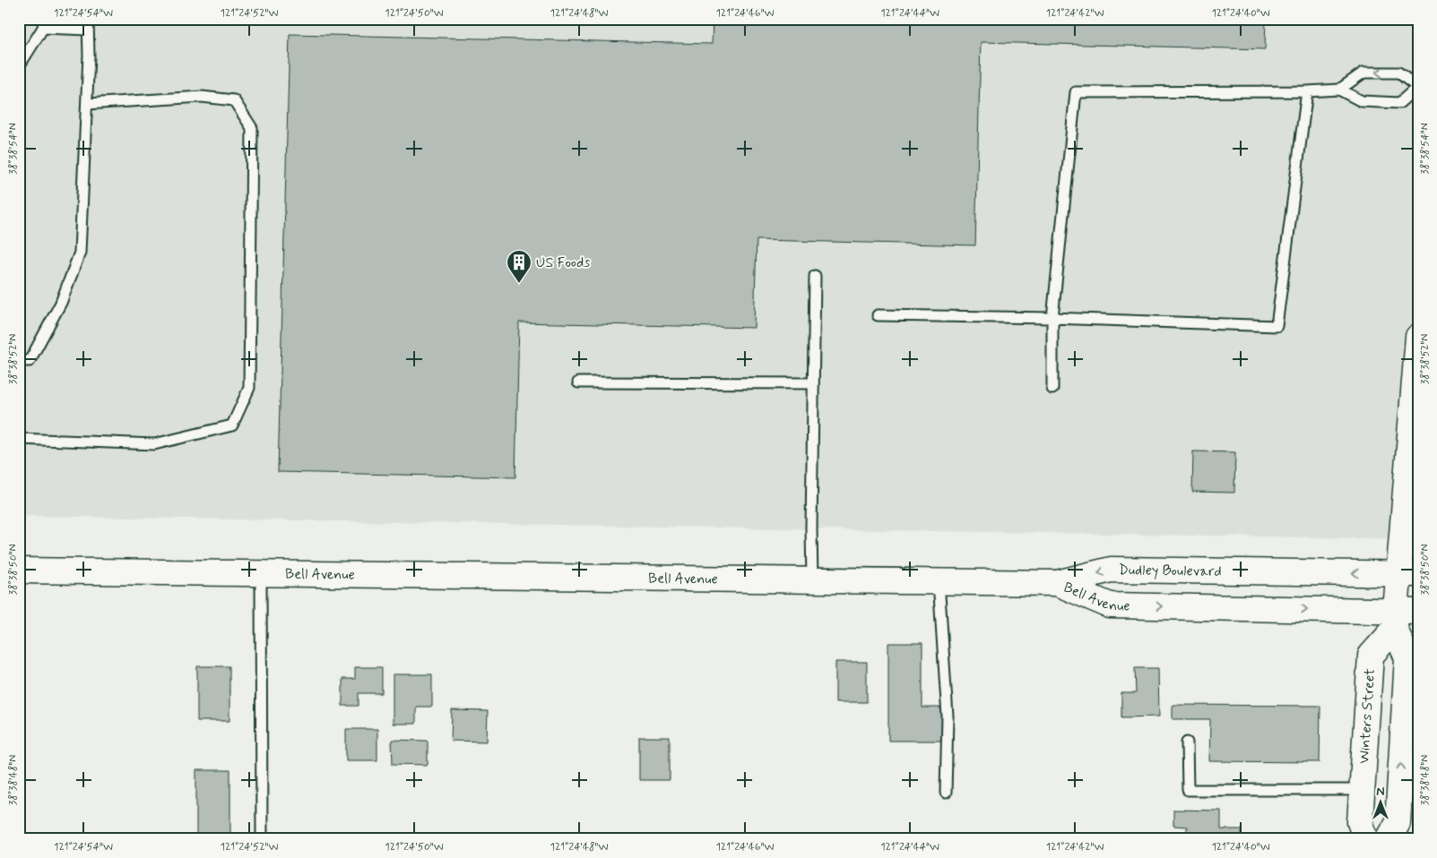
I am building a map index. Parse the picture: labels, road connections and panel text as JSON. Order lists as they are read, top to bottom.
{
  "streets": {
    "main road": ["Dudley Boulevard", "Bell Avenue", "Winters Street"]
  },
  "crossings": [
    ["Dudley Boulevard", "Bell Avenue"],
    ["Bell Avenue", "Winters Street"]
  ],
  "one_way": ["Dudley Boulevard"],
  "places": {
    "building": ["US Foods"]
  },
  "north": "top",
  "coordinates": [
    "121°24'54\"W",
    "121°24'52\"W",
    "121°24'50\"W",
    "121°24'48\"W",
    "121°24'46\"W",
    "121°24'44\"W",
    "121°24'42\"W",
    "121°24'40\"W",
    "38°38'54\"N",
    "38°38'52\"N",
    "38°38'50\"N",
    "38°38'48\"N"
  ]
}
